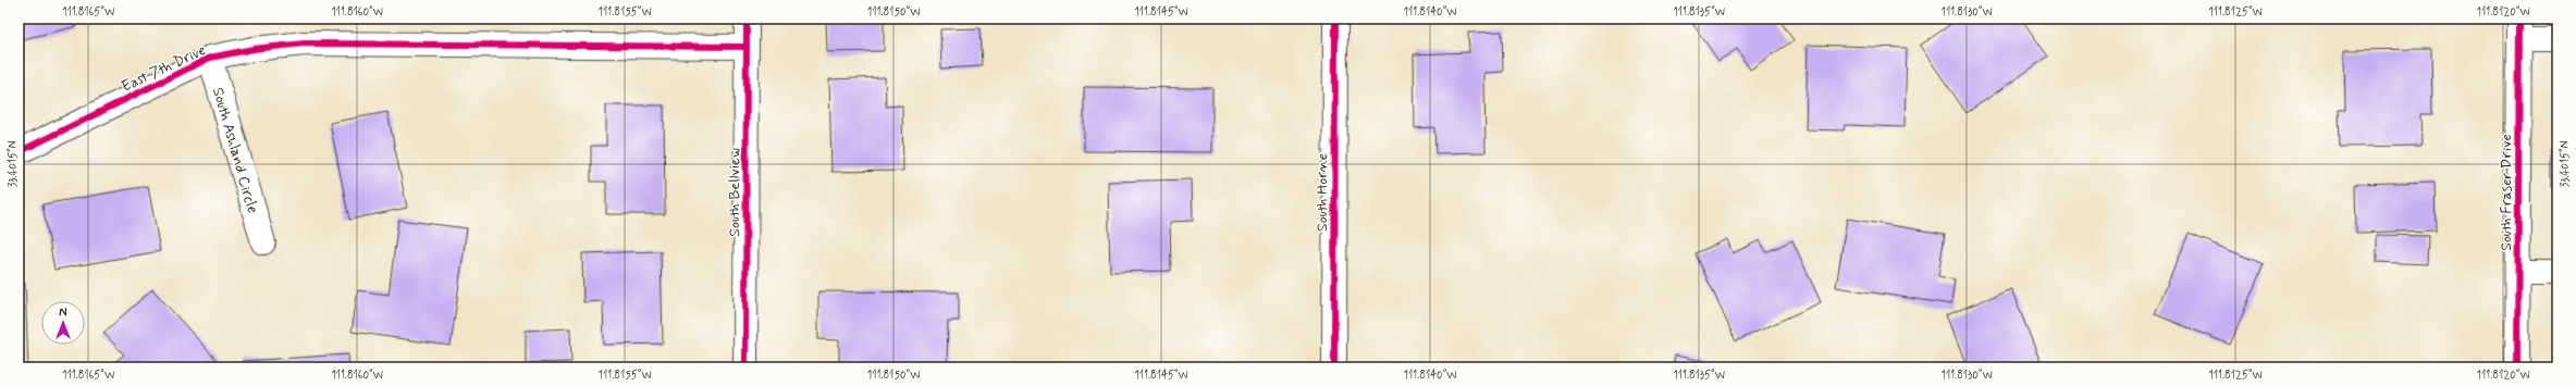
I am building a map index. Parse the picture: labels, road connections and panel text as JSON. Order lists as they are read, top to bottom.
{
  "streets": {
    "street": [
      "East 7th Drive",
      "South Ashland Circle",
      "South Bellview",
      "South Horne",
      "South Fraser Drive"
    ]
  },
  "crossings": [
    ["East 7th Drive", "South Ashland Circle"],
    ["East 7th Drive", "South Bellview"]
  ],
  "north": "top",
  "coordinates": [
    "111.8165°W",
    "111.8160°W",
    "111.8155°W",
    "111.8150°W",
    "111.8145°W",
    "111.8140°W",
    "111.8135°W",
    "111.8130°W",
    "111.8125°W",
    "111.8120°W",
    "33.4015°N"
  ]
}
